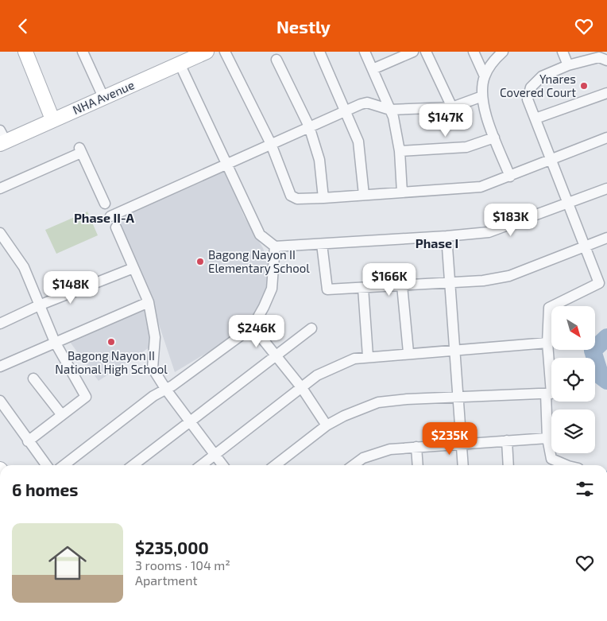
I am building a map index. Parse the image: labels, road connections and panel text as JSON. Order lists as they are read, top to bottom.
{
  "streets": {
    "street": ["NHA Avenue"]
  },
  "districts": ["Phase II-A", "Phase I"],
  "places": ["Ynares Covered Court", "Bagong Nayon II Elementary School", "Bagong Nayon II National High School"],
  "north": "bottom right",
  "page": {
    "header": "Nestly",
    "price": [
      "$147K",
      "$183K",
      "$166K",
      "$148K",
      "$246K",
      "$235K"
    ],
    "heading": "6 homes",
    "list": [
      {
        "name": "$235,000",
        "note": "3 rooms · 104 m² · Apartment"
      }
    ]
  }
}
